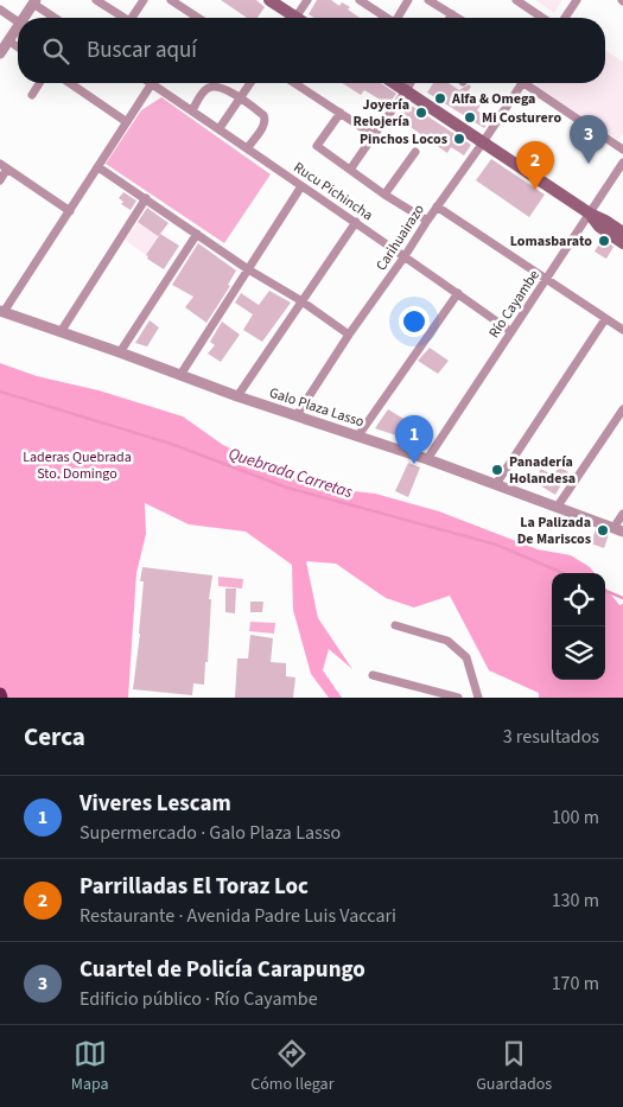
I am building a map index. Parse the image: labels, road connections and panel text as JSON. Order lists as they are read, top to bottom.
{
  "streets": {
    "street": [
      "Rucu Pichincha",
      "Carihuairazo",
      "Río Cayambe",
      "Galo Plaza Lasso"
    ]
  },
  "crossings": [
    ["Rucu Pichincha", "Carihuairazo"],
    ["Rucu Pichincha", "Río Cayambe"],
    ["Carihuairazo", "Galo Plaza Lasso"],
    ["Río Cayambe", "Galo Plaza Lasso"]
  ],
  "water": ["Quebrada Carretas"],
  "parks": ["Laderas Quebrada Sto. Domingo"],
  "places": [
    "Alfa & Omega",
    "Joyería Relojería",
    "Mi Costurero",
    "Pinchos Locos",
    "Lomasbarato",
    "Panadería Holandesa",
    "La Palizada De Mariscos"
  ],
  "page": {
    "search": "Buscar aquí",
    "pins": ["3", "2", "1"],
    "heading": ["Cerca", "3 resultados"],
    "list": [
      {
        "mark": "1",
        "name": "Viveres Lescam",
        "note": "Supermercado · Galo Plaza Lasso",
        "value": "100 m"
      },
      {
        "mark": "2",
        "name": "Parrilladas El Toraz Loc",
        "note": "Restaurante · Avenida Padre Luis Vaccari",
        "value": "130 m"
      },
      {
        "mark": "3",
        "name": "Cuartel de Policía Carapungo",
        "note": "Edificio público · Río Cayambe",
        "value": "170 m"
      }
    ],
    "nav": ["Mapa", "Cómo llegar", "Guardados"]
  }
}
